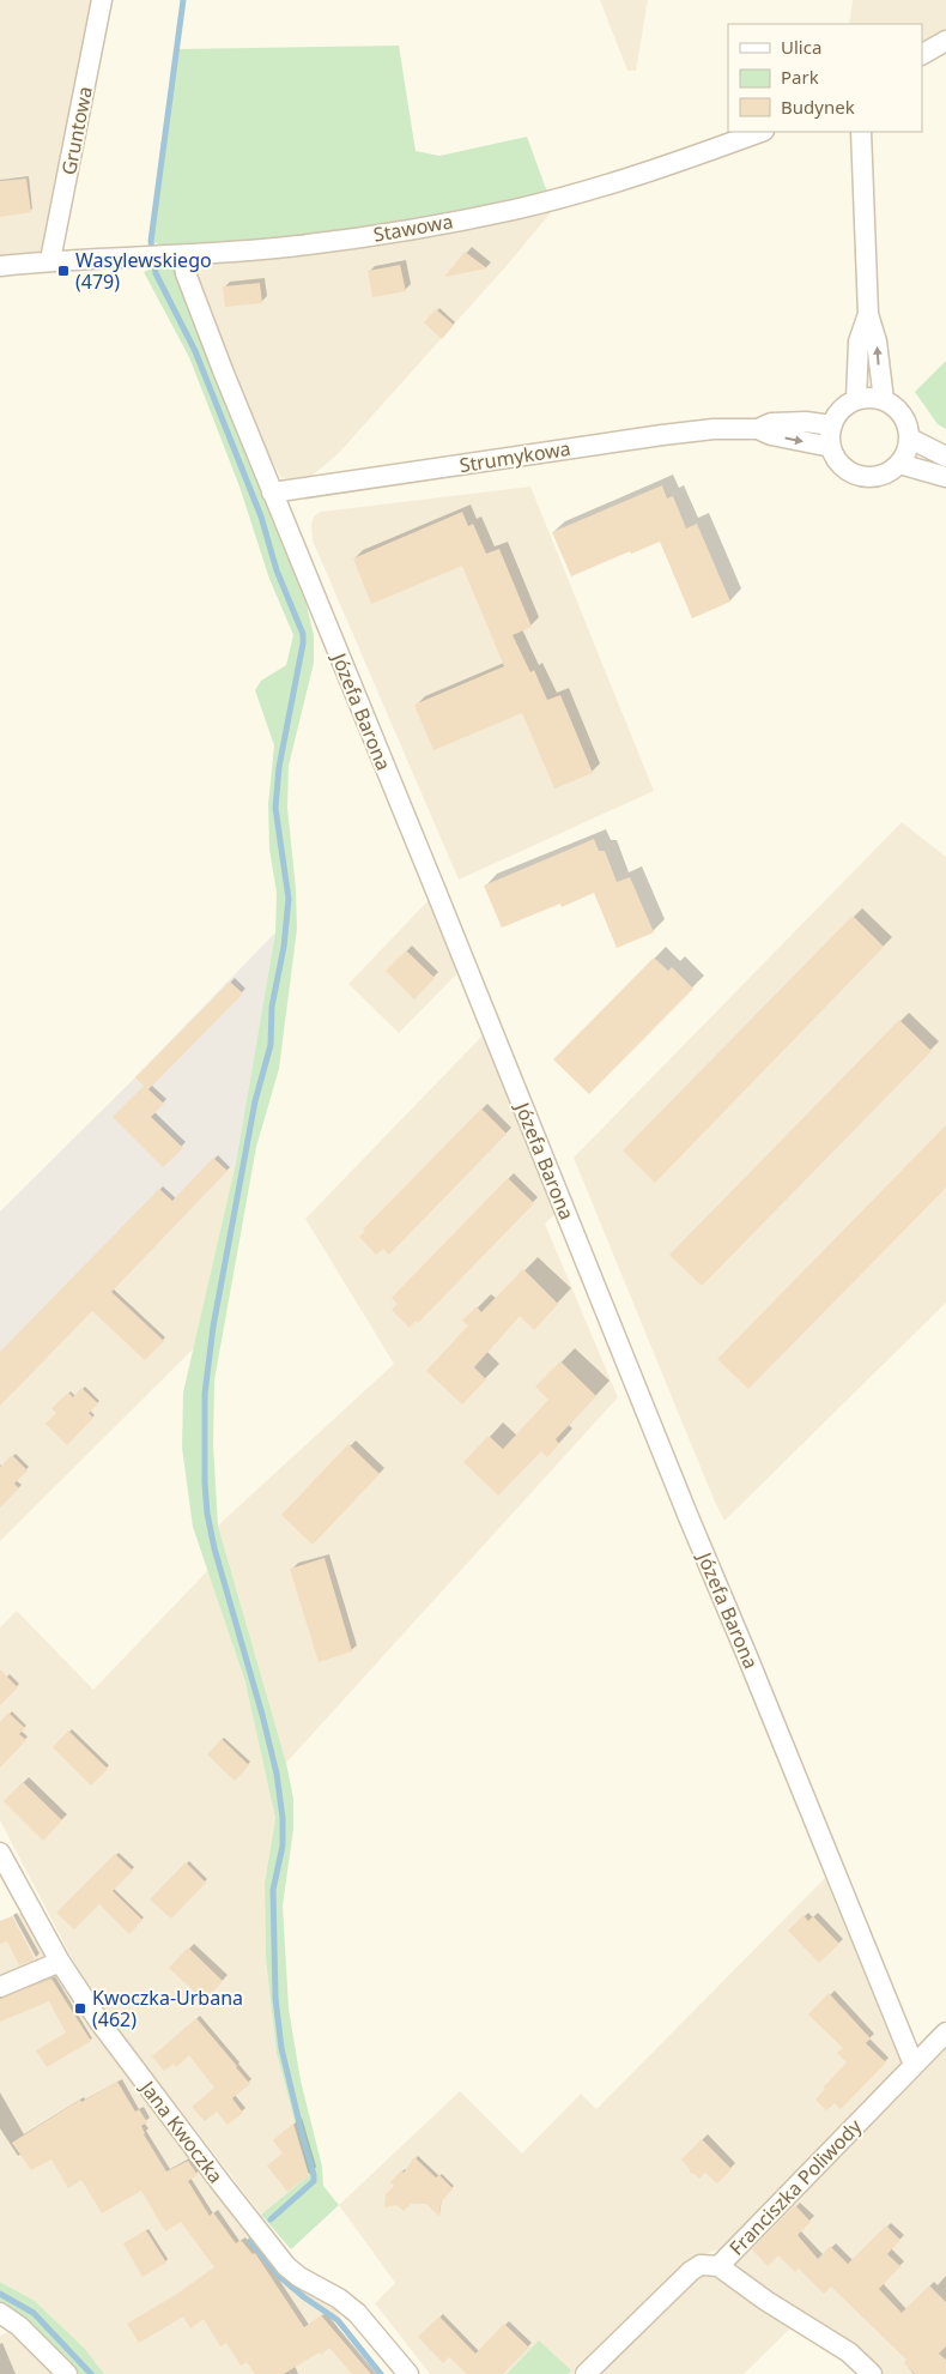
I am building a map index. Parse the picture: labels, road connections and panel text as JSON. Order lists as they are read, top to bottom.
{
  "streets": {
    "street": [
      "Gruntowa",
      "Stawowa",
      "Strumykowa",
      "Józefa Barona",
      "Jana Kwoczka",
      "Franciszka Poliwody"
    ]
  },
  "crossings": [
    ["Gruntowa", "Stawowa"],
    ["Stawowa", "Józefa Barona"],
    ["Strumykowa", "Józefa Barona"],
    ["Józefa Barona", "Franciszka Poliwody"]
  ],
  "places": {
    "transit": ["Wasylewskiego (479)", "Kwoczka-Urbana (462)"]
  },
  "legend": ["Ulica", "Park", "Budynek"]
}
